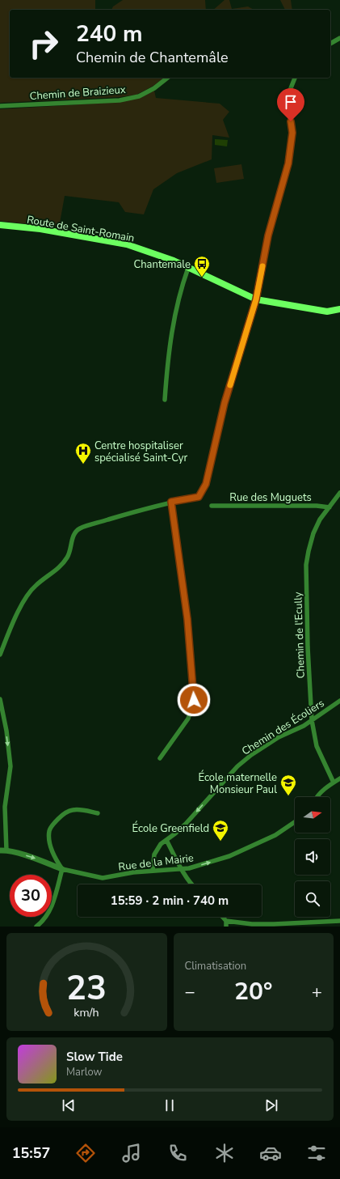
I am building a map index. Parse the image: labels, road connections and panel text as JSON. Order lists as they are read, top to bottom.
{
  "streets": {
    "main road": ["Route de Saint-Romain"],
    "street": [
      "Chemin de Braizieux",
      "Rue des Muguets",
      "Chemin de l'Ecully",
      "Chemin des Écoliers",
      "Rue de la Mairie"
    ]
  },
  "crossings": [
    ["Rue des Muguets", "Chemin de l'Ecully"],
    ["Chemin de l'Ecully", "Chemin des Écoliers"],
    ["Chemin des Écoliers", "Rue de la Mairie"]
  ],
  "one_way": ["Chemin des Écoliers", "Rue de la Mairie"],
  "places": {
    "bus stop": ["Chantemale"],
    "hospital": ["Centre hospitaliser spécialisé Saint-Cyr"],
    "school or university": ["École maternelle Monsieur Paul", "École Greenfield"]
  },
  "north": "right",
  "page": {
    "turn": ["240 m", "Chemin de Chantemâle"],
    "limit": "30",
    "trip": "15:59 · 2 min · 740 m",
    "tile": "Climatisation",
    "heat": ["−", "20°", "+"],
    "song": ["Slow Tide", "Marlow"],
    "tabs": "15:57",
    "gauge": ["23", "km/h"]
  }
}
